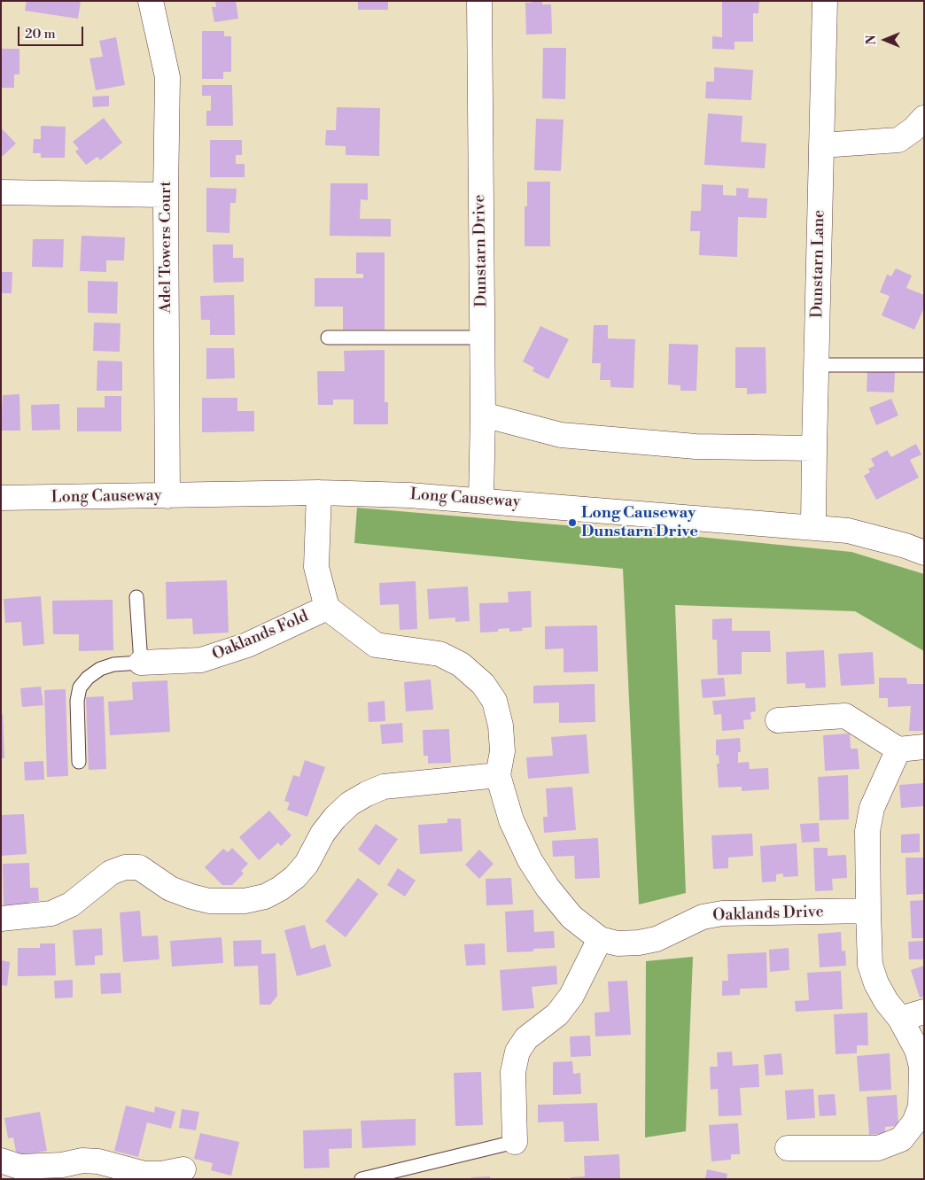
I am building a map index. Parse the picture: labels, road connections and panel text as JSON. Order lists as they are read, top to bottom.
{
  "streets": {
    "street": [
      "Adel Towers Court",
      "Dunstarn Drive",
      "Dunstarn Lane",
      "Long Causeway",
      "Oaklands Fold",
      "Oaklands Drive"
    ]
  },
  "crossings": [
    ["Adel Towers Court", "Long Causeway"],
    ["Dunstarn Drive", "Long Causeway"],
    ["Dunstarn Lane", "Long Causeway"],
    ["Oaklands Fold", "Oaklands Drive"]
  ],
  "places": ["Long Causeway Dunstarn Drive"],
  "scale_bar": "20 m",
  "north": "left"
}
